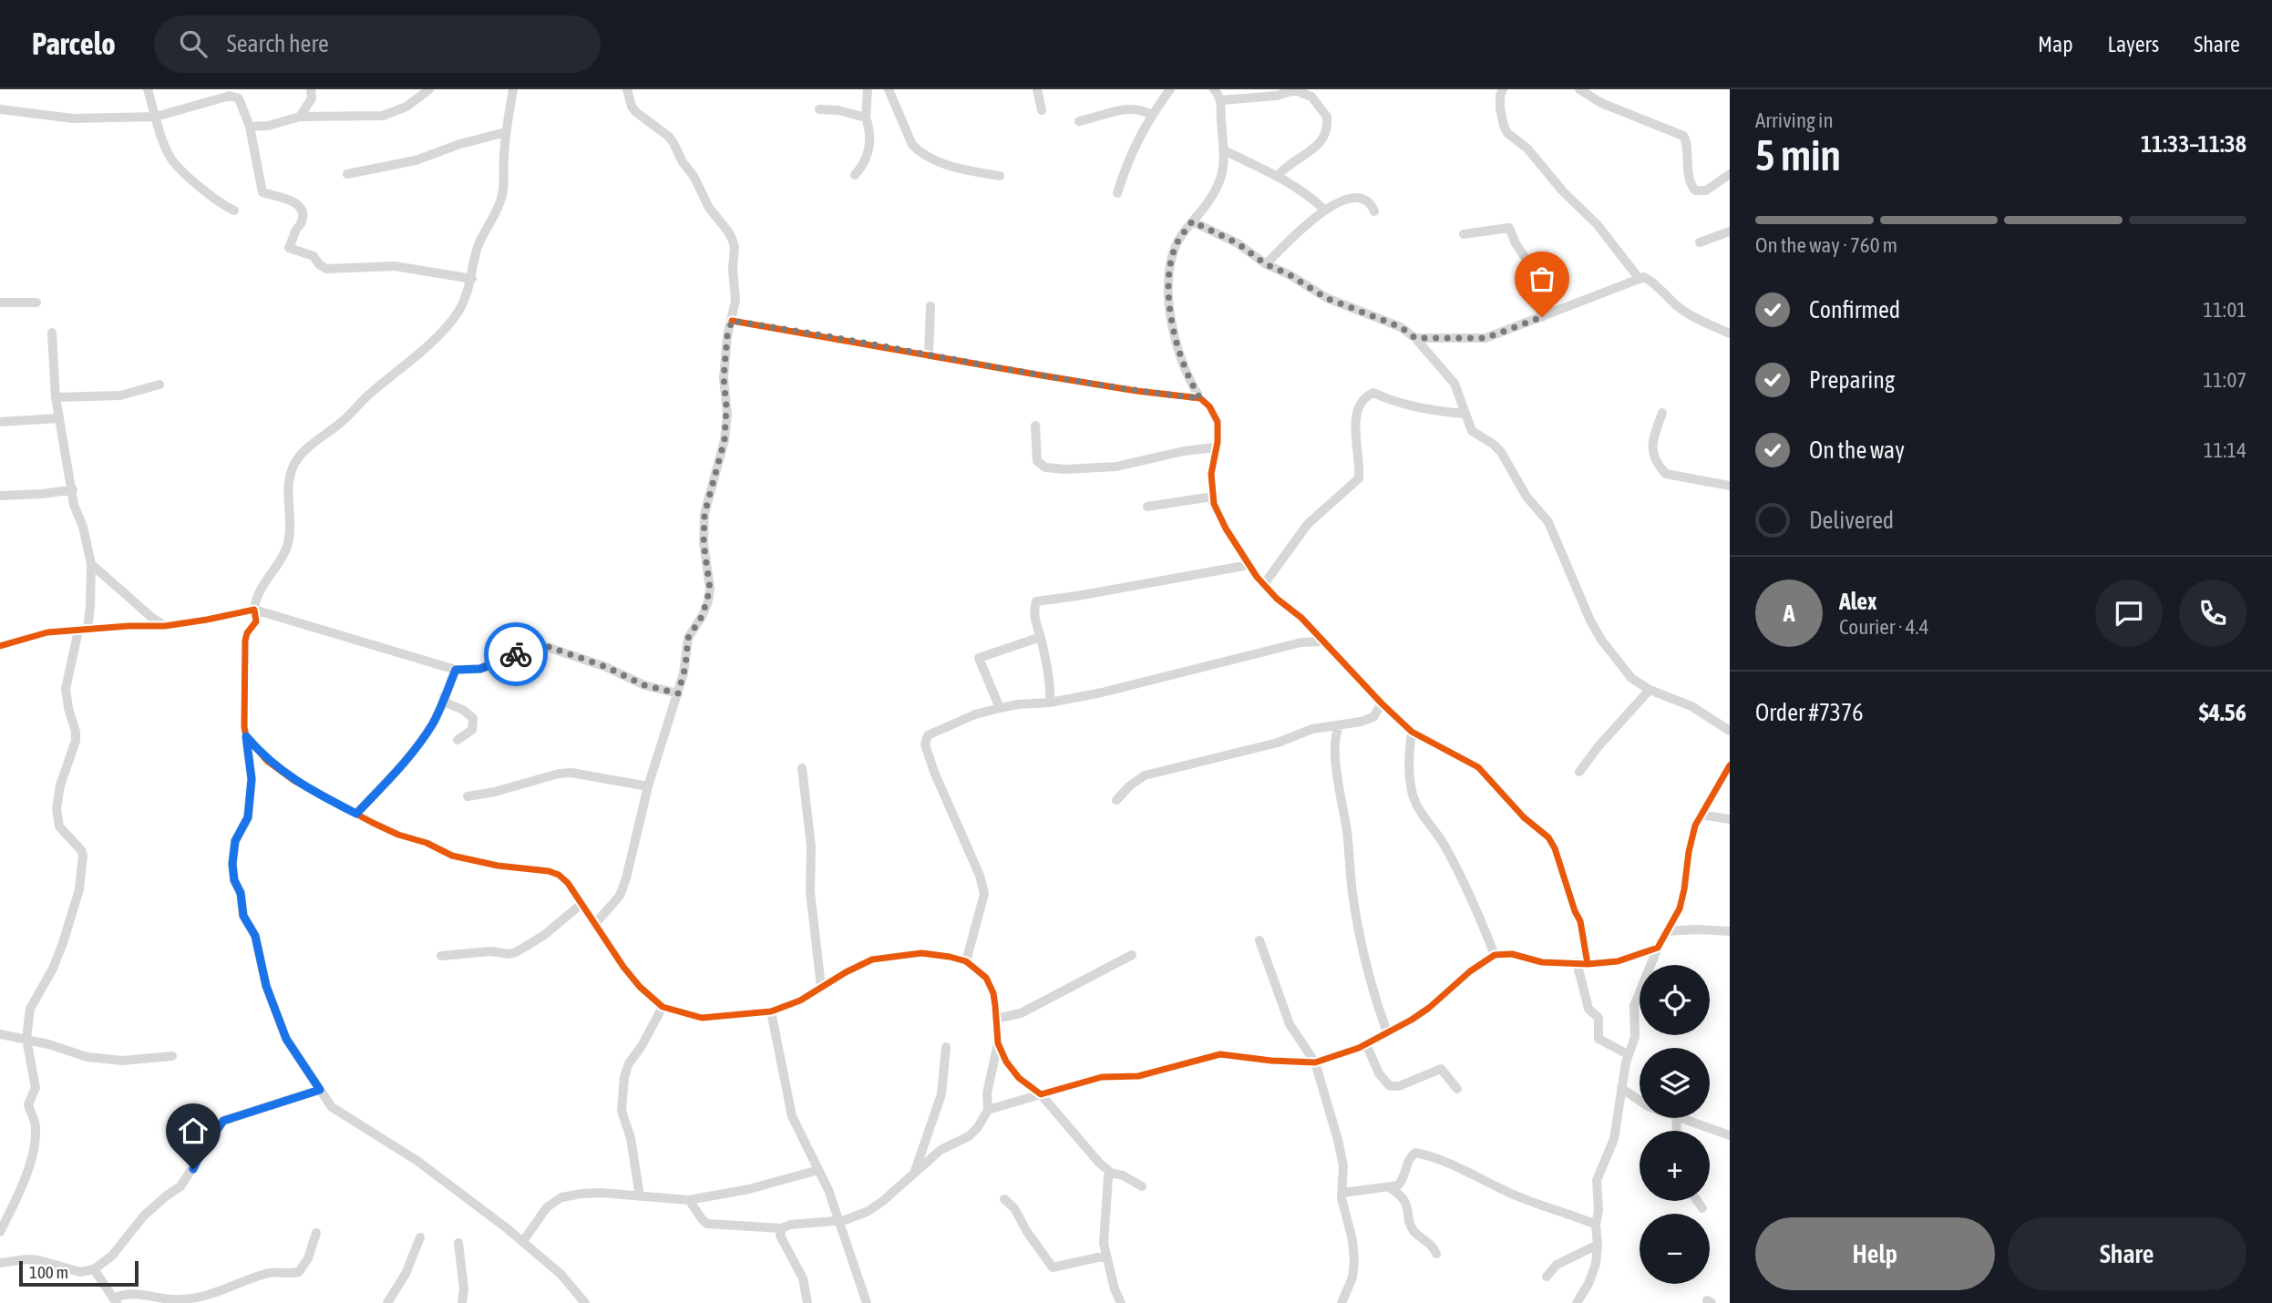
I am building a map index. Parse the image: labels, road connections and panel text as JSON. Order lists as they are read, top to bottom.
{
  "scale_bar": "100 m",
  "page": {
    "header": "Parcelo",
    "search": "Search here",
    "nav": ["Map", "Layers", "Share"],
    "heading": ["5 min", "Arriving in", "11:33–11:38"],
    "panel": [
      "Alex",
      "Courier · 4.4",
      "Order #7376",
      "$4.56"
    ],
    "bar": "On the way · 760 m",
    "list": [
      ["Confirmed", "11:01"],
      ["Preparing", "11:07"],
      ["On the way", "11:14"],
      "Delivered"
    ],
    "round": "A",
    "map_buttons": ["+", "−"],
    "buttons": ["Help", "Share"],
    "scale": "100 m"
  }
}
